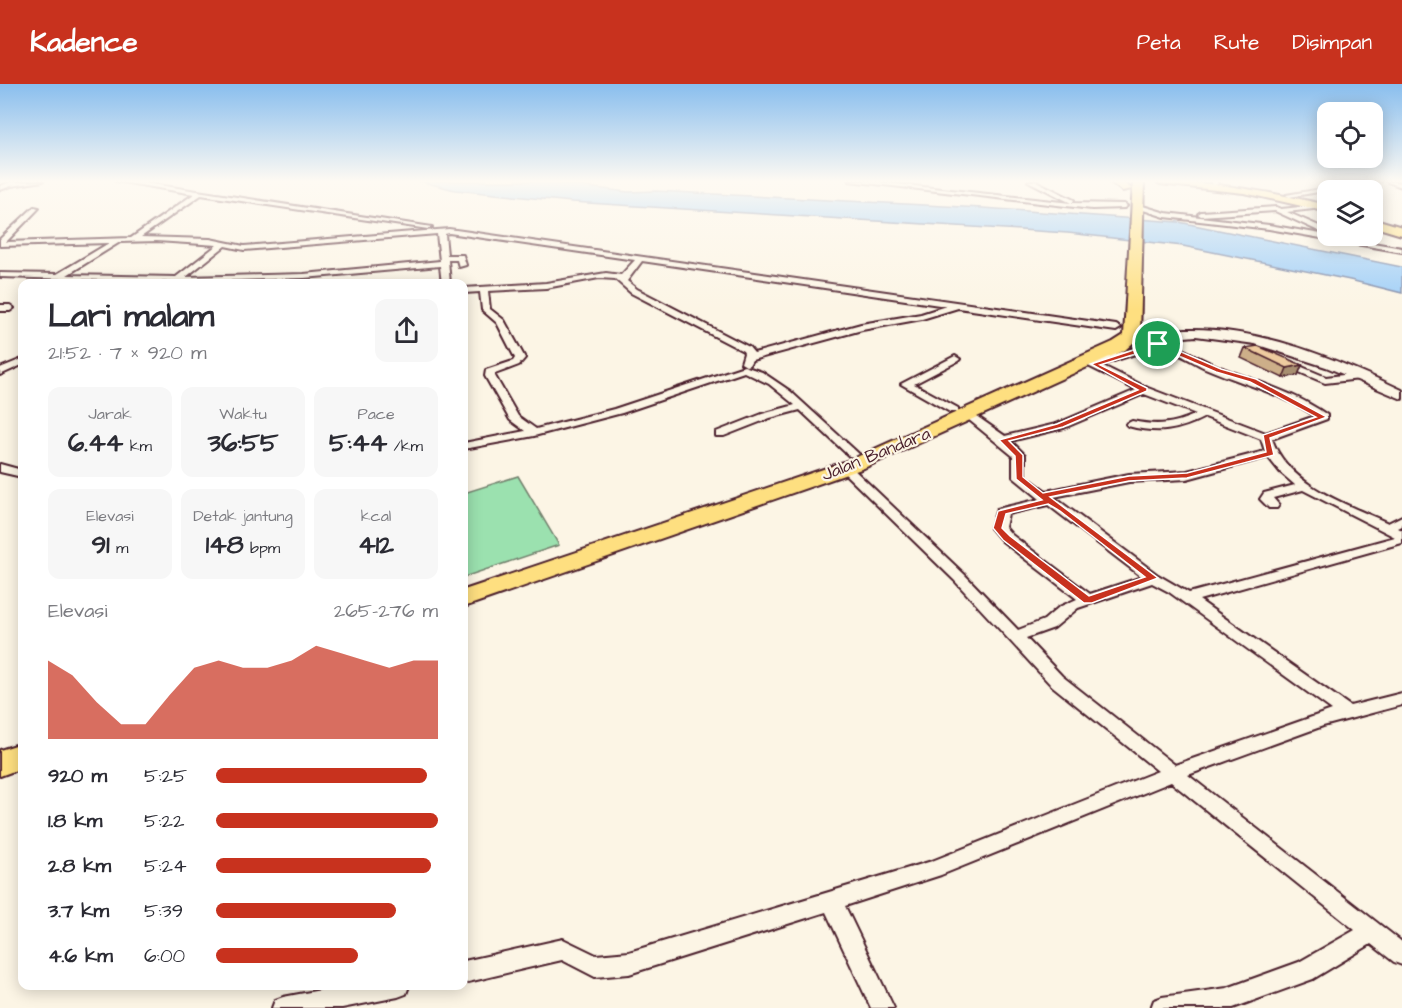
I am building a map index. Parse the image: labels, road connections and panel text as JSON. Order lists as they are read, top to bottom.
{
  "streets": {
    "highway": ["Jalan Bandara"]
  },
  "page": {
    "header": "Kadence",
    "nav": ["Peta", "Rute", "Disimpan"],
    "heading": ["Lari malam", "21:52 · 7 × 920 m"],
    "stats": [
      ["Jarak", "6.44 km"],
      ["Waktu", "36:55"],
      ["Pace", "5:44 /km"],
      ["Elevasi", "91 m"],
      ["Detak jantung", "148 bpm"],
      ["kcal", "412"]
    ],
    "chart": ["Elevasi", "265–276 m"],
    "list": [
      {
        "name": "920 m",
        "note": "5:25"
      },
      {
        "name": "1.8 km",
        "note": "5:22"
      },
      {
        "name": "2.8 km",
        "note": "5:24"
      },
      {
        "name": "3.7 km",
        "note": "5:39"
      },
      {
        "name": "4.6 km",
        "note": "6:00"
      }
    ]
  }
}
